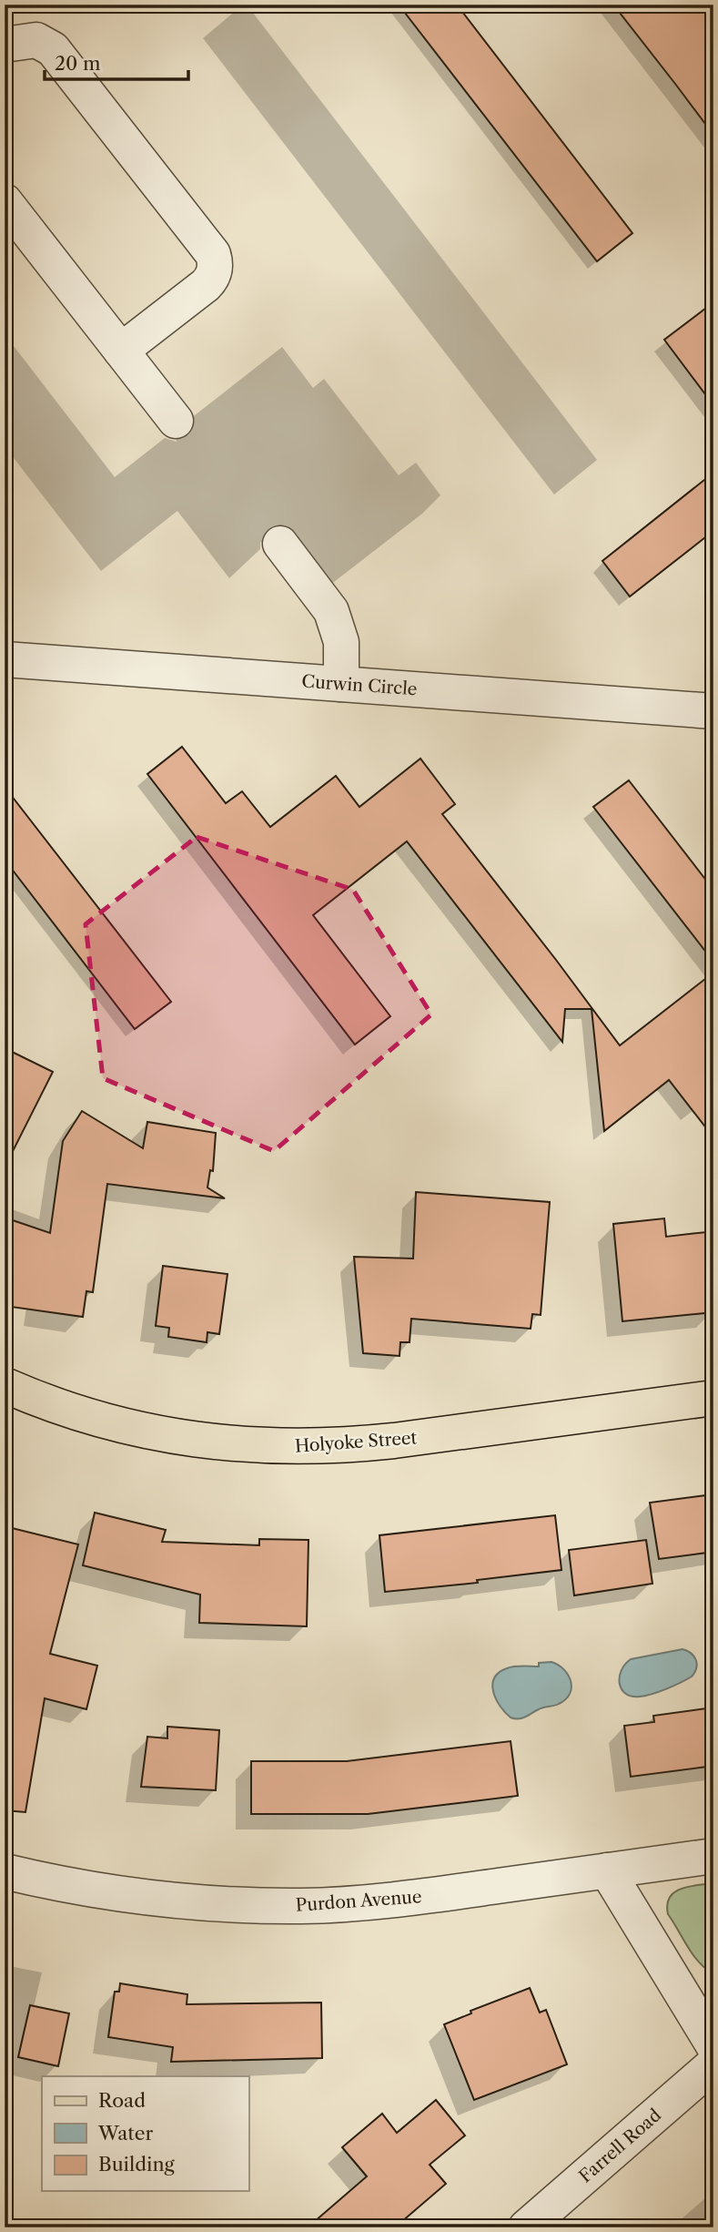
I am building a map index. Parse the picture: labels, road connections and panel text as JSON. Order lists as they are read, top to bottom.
{
  "streets": {
    "main road": ["Holyoke Street"],
    "street": ["Curwin Circle", "Purdon Avenue", "Farrell Road"]
  },
  "legend": ["Road", "Water", "Building"],
  "scale_bar": "20 m"
}
